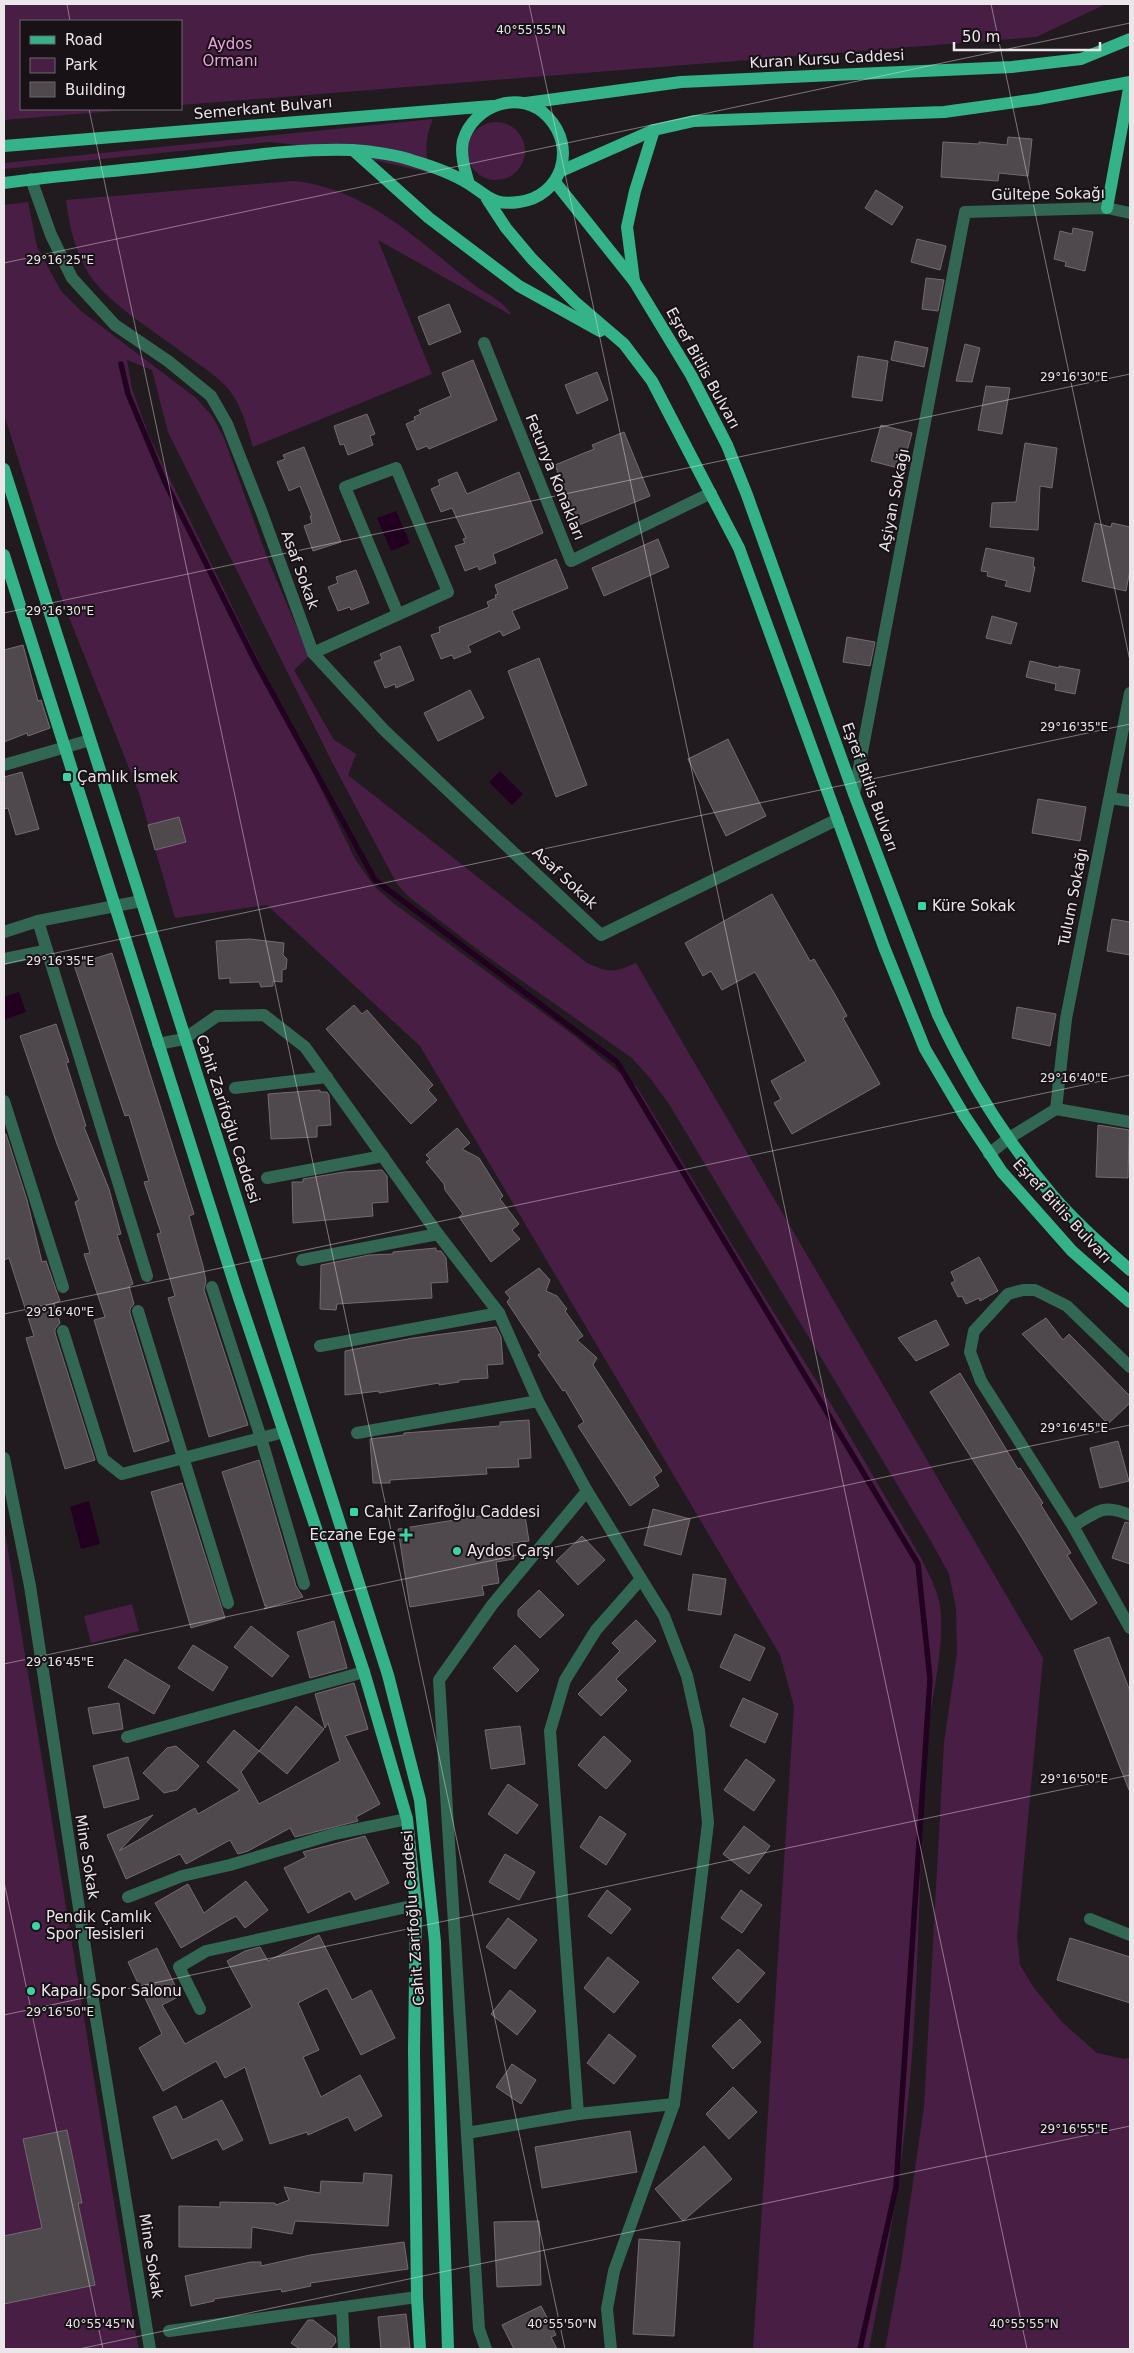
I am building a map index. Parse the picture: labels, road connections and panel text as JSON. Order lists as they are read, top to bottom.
{
  "streets": {
    "main road": [
      "Kuran Kursu Caddesi",
      "Semerkant Bulvarı",
      "Eşref Bitlis Bulvarı",
      "Cahit Zarifoğlu Caddesi"
    ],
    "street": [
      "Gültepe Sokağı",
      "Fetunya Konakları",
      "Aşiyan Sokağı",
      "Asaf Sokak",
      "Tulum Sokağı",
      "Mine Sokak"
    ]
  },
  "crossings": [
    ["Kuran Kursu Caddesi", "Semerkant Bulvarı"],
    ["Kuran Kursu Caddesi", "Eşref Bitlis Bulvarı"],
    ["Semerkant Bulvarı", "Eşref Bitlis Bulvarı"],
    ["Gültepe Sokağı", "Aşiyan Sokağı"],
    ["Eşref Bitlis Bulvarı", "Fetunya Konakları"],
    ["Eşref Bitlis Bulvarı", "Aşiyan Sokağı"],
    ["Eşref Bitlis Bulvarı", "Asaf Sokak"]
  ],
  "parks": ["Aydos Ormanı"],
  "places": {
    "transit": ["Çamlık İsmek", "Küre Sokak", "Cahit Zarifoğlu Caddesi"],
    "health": ["Eczane Ege"],
    "other": ["Aydos Çarşı", "Pendik Çamlık Spor Tesisleri", "Kapalı Spor Salonu"]
  },
  "legend": ["Road", "Park", "Building"],
  "scale_bar": "50 m",
  "coordinates": [
    "40°55'55\"N",
    "29°16'25\"E",
    "29°16'30\"E",
    "29°16'35\"E",
    "29°16'40\"E",
    "29°16'45\"E",
    "29°16'50\"E",
    "29°16'55\"E",
    "40°55'45\"N",
    "40°55'50\"N"
  ]
}
